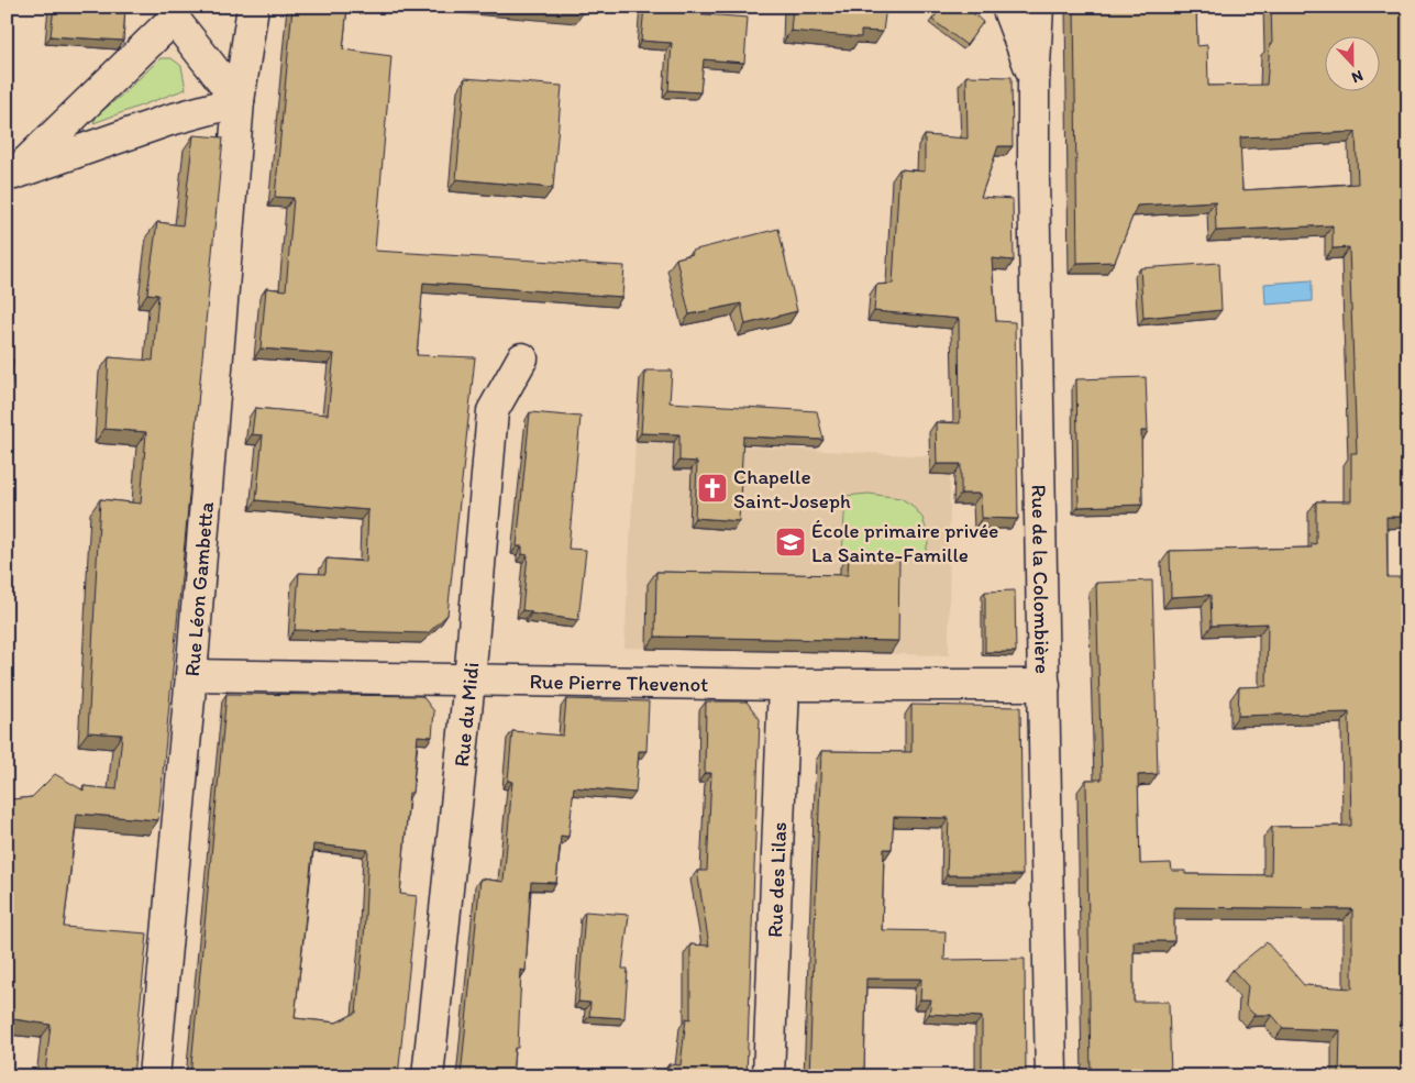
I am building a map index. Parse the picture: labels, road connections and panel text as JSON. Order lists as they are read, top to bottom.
{
  "streets": {
    "street": [
      "Rue de la Colombière",
      "Rue Léon Gambetta",
      "Rue Pierre Thevenot",
      "Rue du Midi",
      "Rue des Lilas"
    ]
  },
  "crossings": [
    ["Rue de la Colombière", "Rue Pierre Thevenot"],
    ["Rue Léon Gambetta", "Rue Pierre Thevenot"],
    ["Rue Pierre Thevenot", "Rue du Midi"],
    ["Rue Pierre Thevenot", "Rue des Lilas"]
  ],
  "places": {
    "church": ["Chapelle Saint-Joseph"],
    "school or university": ["École primaire privée La Sainte-Famille"]
  },
  "north": "bottom"
}
